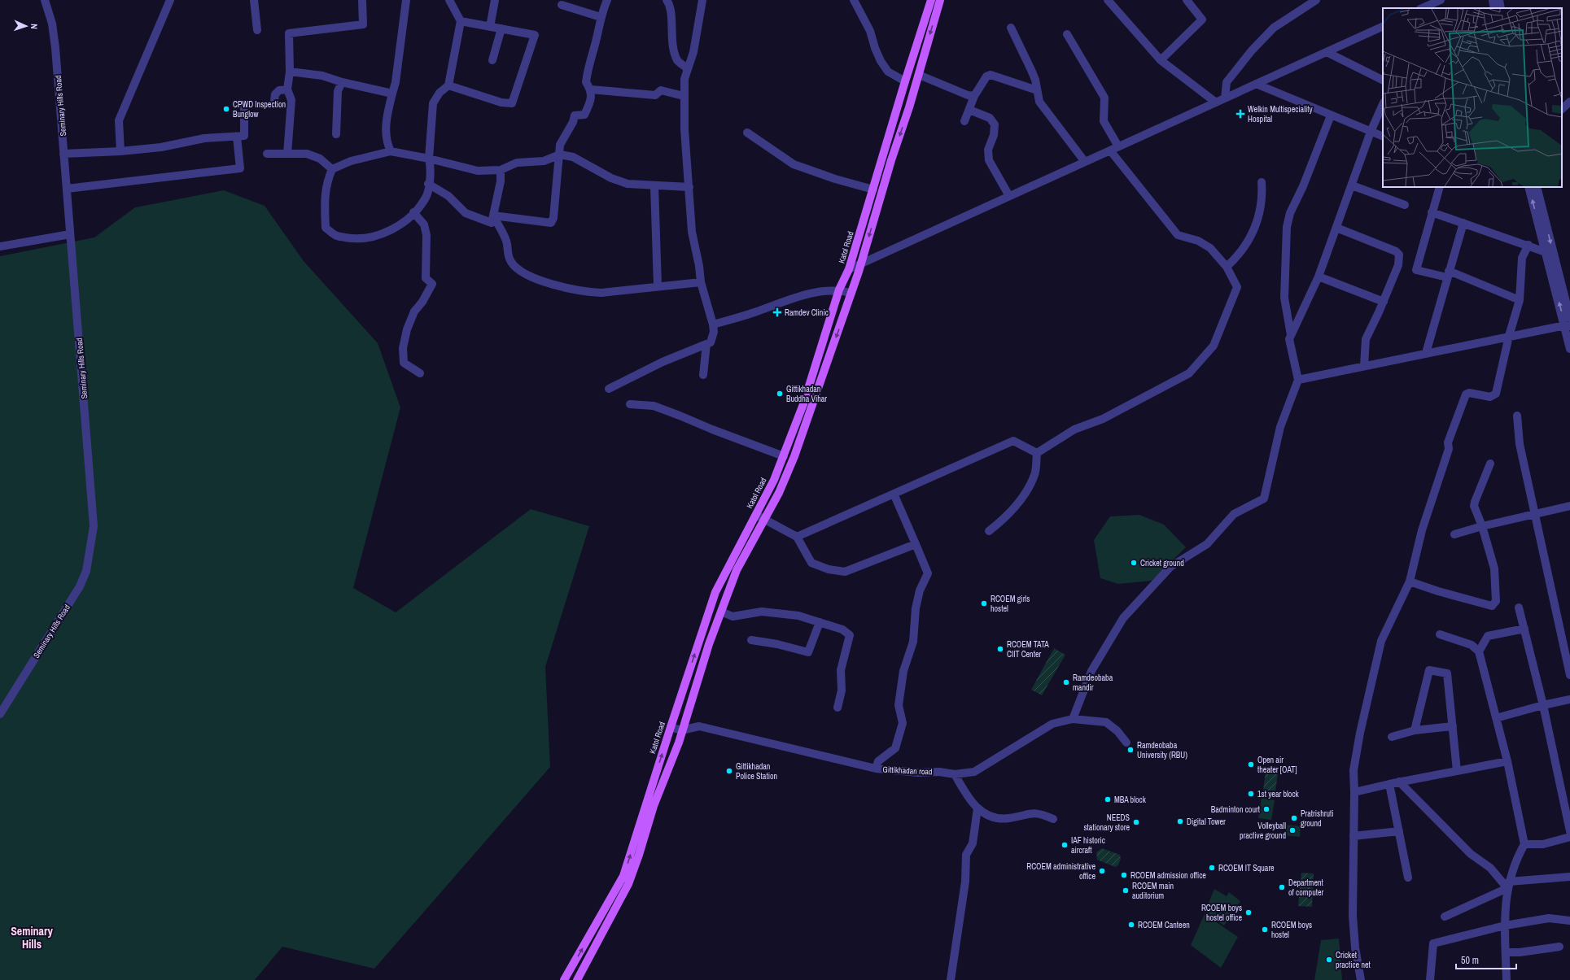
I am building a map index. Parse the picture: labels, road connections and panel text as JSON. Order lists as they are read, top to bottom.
{
  "streets": {
    "main road": ["Katol Road"],
    "street": ["Seminary Hills Road", "Gittikhadan road"]
  },
  "crossings": [
    ["Katol Road", "Gittikhadan road"]
  ],
  "districts": ["Seminary Hills"],
  "places": {
    "other": [
      "CPWD Inspection Bunglow",
      "Gittikhadan Buddha Vihar",
      "Cricket ground",
      "RCOEM girls hostel",
      "RCOEM TATA CIIT Center",
      "Ramdeobaba mandir",
      "Ramdeobaba University (RBU)",
      "Open air theater [OAT]",
      "Gittikhadan Police Station",
      "1st year block",
      "MBA block",
      "Badminton court",
      "Pratrishruti ground",
      "Digital Tower",
      "NEEDS stationary store",
      "Volleyball practive ground",
      "IAF historic aircraft",
      "RCOEM IT Square",
      "RCOEM administrative office",
      "RCOEM admission office",
      "Department of computer",
      "RCOEM main auditorium",
      "RCOEM boys hostel office",
      "RCOEM Canteen",
      "RCOEM boys hostel",
      "Cricket practice net"
    ],
    "health": ["Welkin Multispeciality Hospital", "Ramdev Clinic"]
  },
  "scale_bar": "50 m",
  "north": "right"
}
